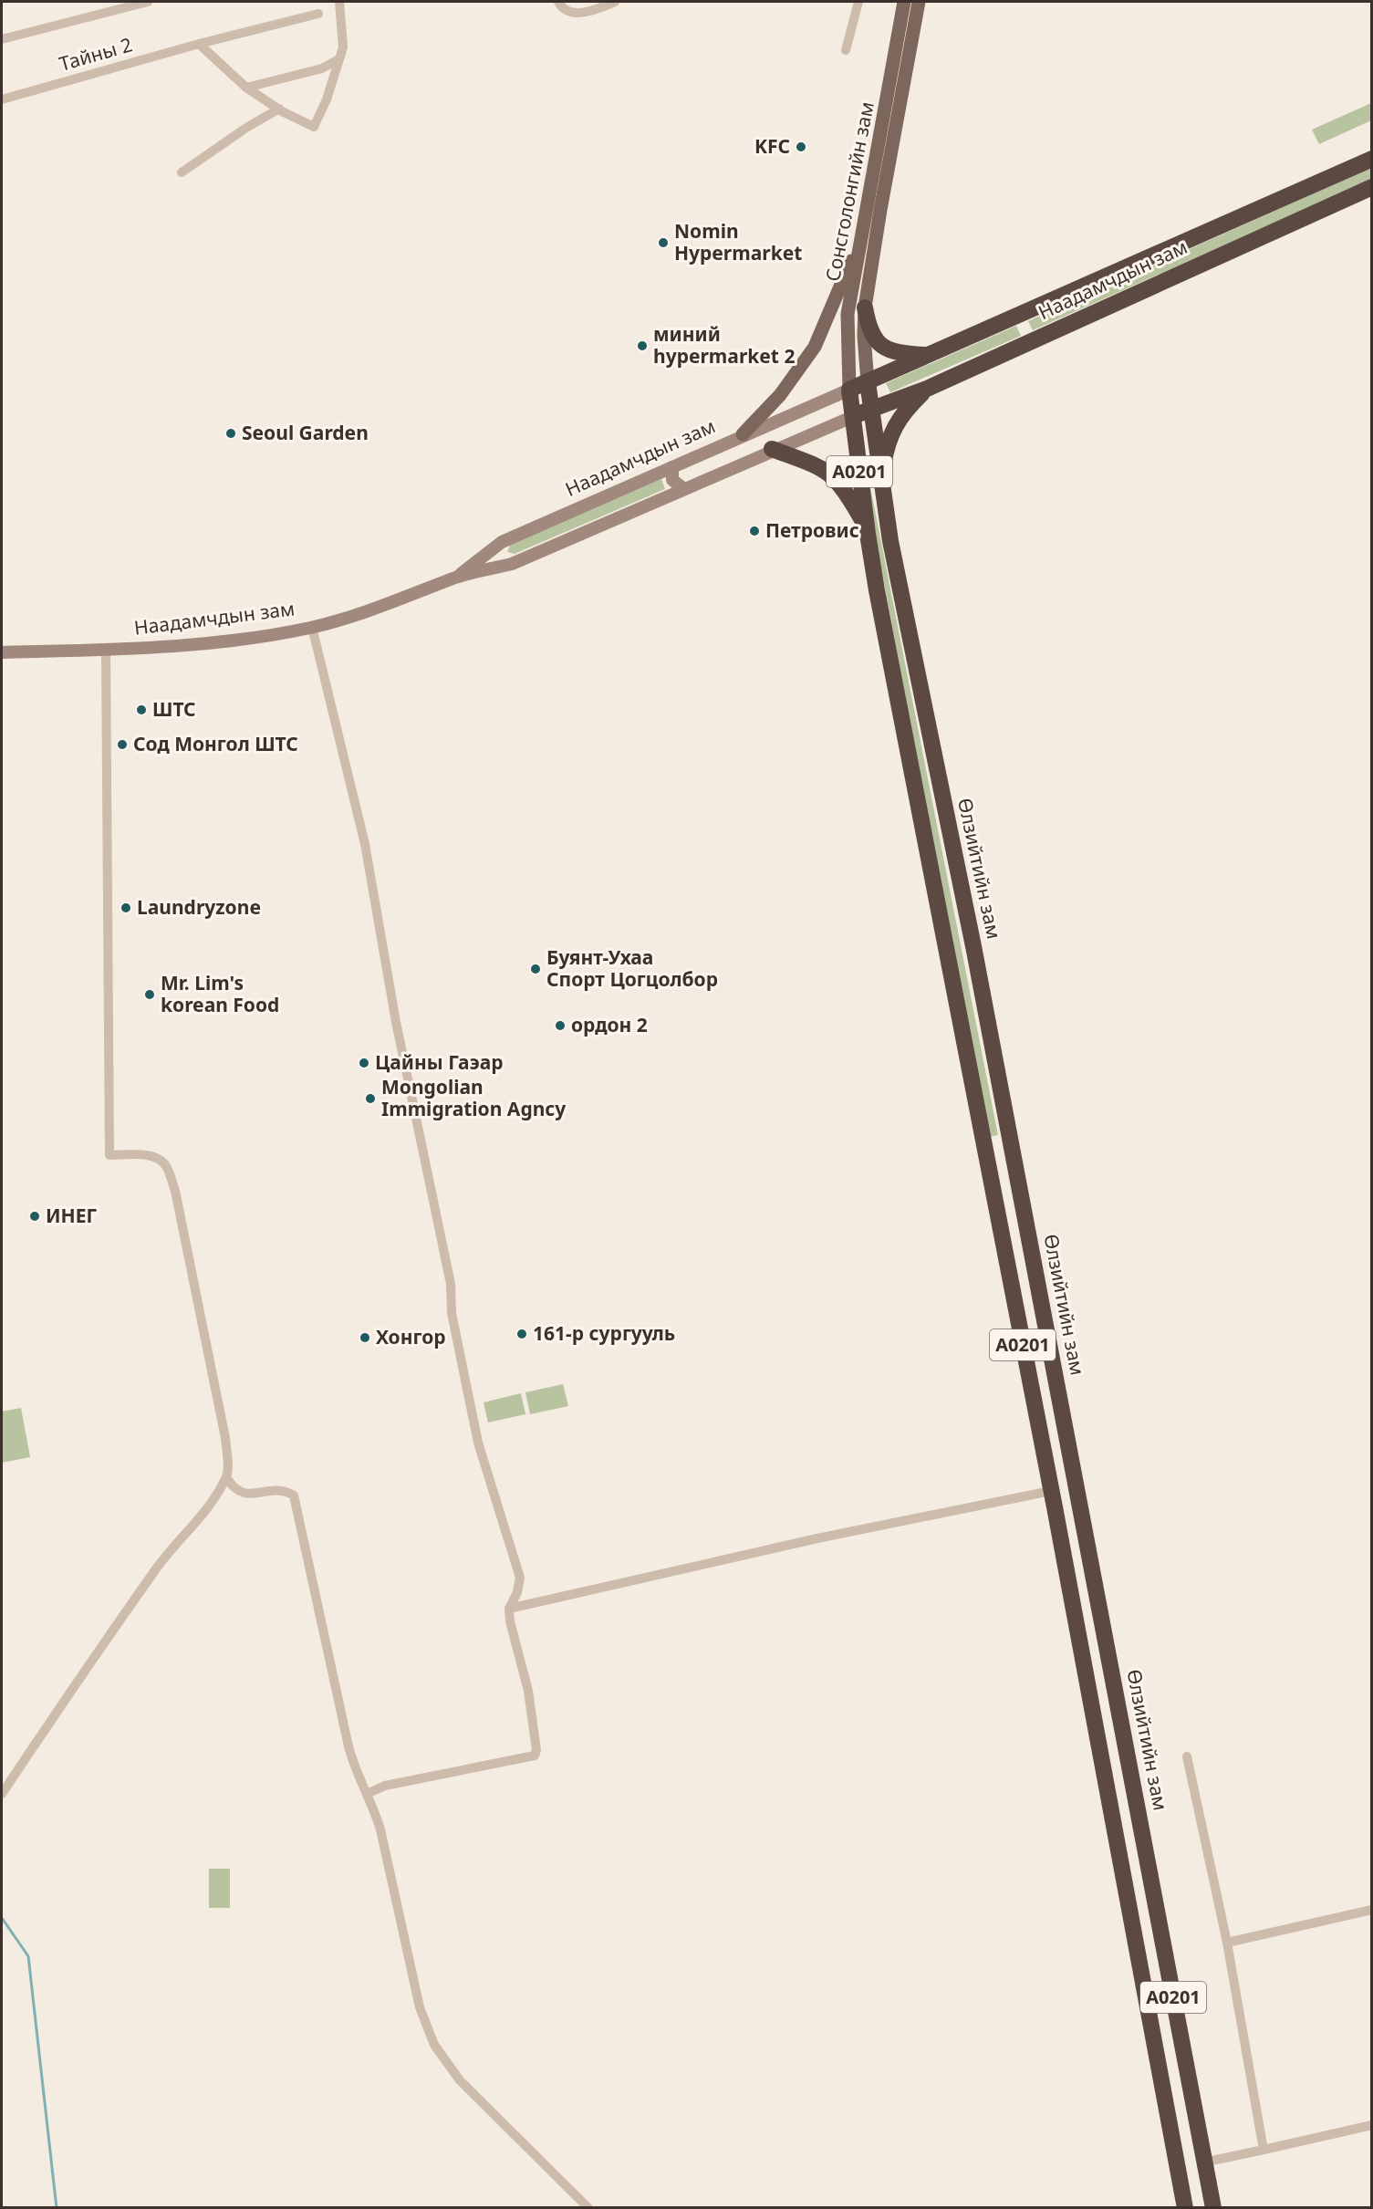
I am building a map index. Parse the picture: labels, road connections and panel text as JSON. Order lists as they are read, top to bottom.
{
  "streets": {
    "highway": ["Наадамчдын зам", "A0201", "Өлзийтийн зам"],
    "main road": ["Сонсголонгийн зам"],
    "street": ["Тайны 2"]
  },
  "crossings": [
    ["Сонсголонгийн зам", "Наадамчдын зам"],
    ["Сонсголонгийн зам", "Өлзийтийн зам"],
    ["Наадамчдын зам", "A0201"],
    ["Наадамчдын зам", "Өлзийтийн зам"]
  ],
  "places": [
    "KFC",
    "Nomin Hypermarket",
    "миний hypermarket 2",
    "Seoul Garden",
    "Петровис",
    "ШТС",
    "Сод Монгол ШТС",
    "Laundryzone",
    "Буянт-Ухаа Спорт Цогцолбор",
    "Mr. Lim's korean Food",
    "ордон 2",
    "Цайны Гаэар",
    "Mongolian Immigration Agncy",
    "ИНЕГ",
    "161-р сургууль",
    "Хонгор"
  ]
}
